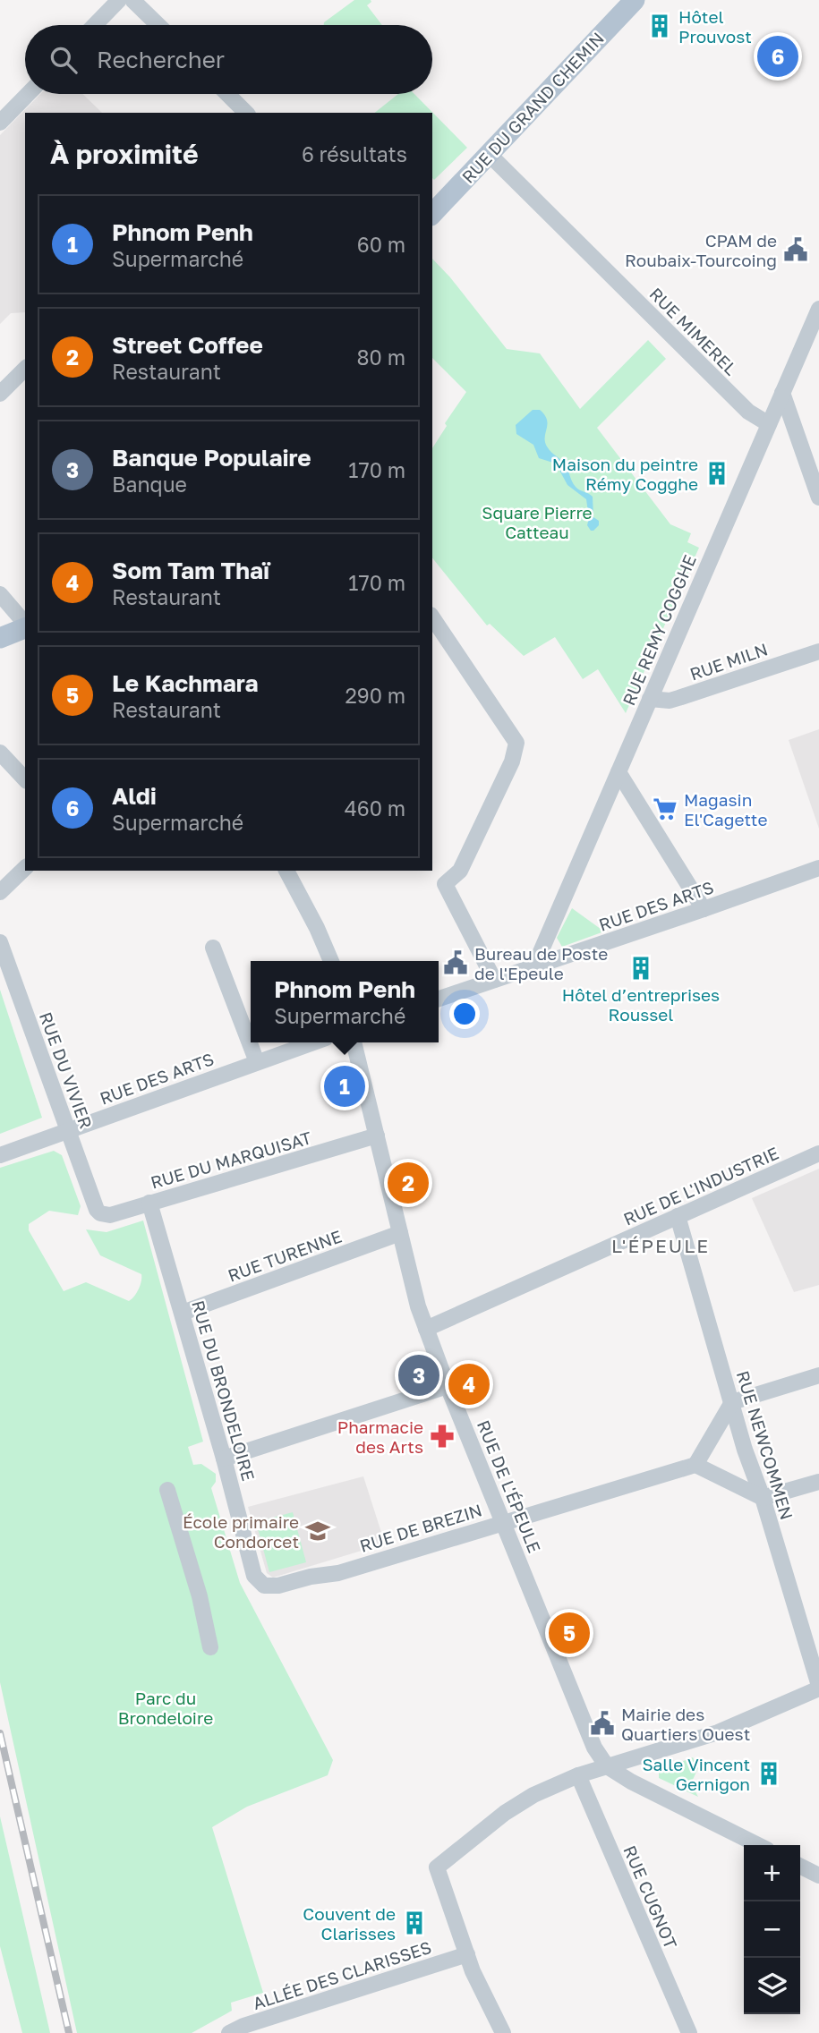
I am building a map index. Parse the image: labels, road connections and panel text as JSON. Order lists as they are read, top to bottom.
{
  "streets": {
    "main road": ["RUE DU GRAND CHEMIN"],
    "street": [
      "RUE MIMEREL",
      "RUE REMY COGGHE",
      "RUE MILN",
      "RUE DES ARTS",
      "RUE DU VIVIER",
      "RUE DU MARQUISAT",
      "RUE DE L'INDUSTRIE",
      "RUE TURENNE",
      "RUE DU BRONDELOIRE",
      "RUE NEWCOMMEN",
      "RUE DE L'ÉPEULE",
      "RUE DE BREZIN",
      "RUE CUGNOT",
      "ALLÉE DES CLARISSES"
    ]
  },
  "crossings": [
    ["RUE DU GRAND CHEMIN", "RUE MIMEREL"],
    ["RUE MIMEREL", "RUE REMY COGGHE"],
    ["RUE REMY COGGHE", "RUE MILN"],
    ["RUE REMY COGGHE", "RUE DES ARTS"],
    ["RUE DES ARTS", "RUE DU VIVIER"],
    ["RUE DU VIVIER", "RUE DU MARQUISAT"],
    ["RUE DU MARQUISAT", "RUE DU BRONDELOIRE"],
    ["RUE DU MARQUISAT", "RUE DE L'ÉPEULE"],
    ["RUE DE L'INDUSTRIE", "RUE NEWCOMMEN"],
    ["RUE DE L'INDUSTRIE", "RUE DE L'ÉPEULE"],
    ["RUE TURENNE", "RUE DU BRONDELOIRE"],
    ["RUE TURENNE", "RUE DE L'ÉPEULE"],
    ["RUE DU BRONDELOIRE", "RUE DE BREZIN"],
    ["RUE DE L'ÉPEULE", "RUE DE BREZIN"]
  ],
  "districts": ["L'ÉPEULE"],
  "parks": ["Square Pierre Catteau", "Parc du Brondeloire"],
  "places": {
    "building": [
      "Hôtel Prouvost",
      "Maison du peintre Rémy Cogghe",
      "Hôtel d’entreprises Roussel",
      "Salle Vincent Gernigon",
      "Couvent de Clarisses"
    ],
    "public building": ["CPAM de Roubaix-Tourcoing", "Bureau de Poste de l'Epeule", "Mairie des Quartiers Ouest"],
    "supermarket": ["Magasin El'Cagette"],
    "pharmacy": ["Pharmacie des Arts"],
    "school or university": ["École primaire Condorcet"]
  },
  "page": {
    "search": "Rechercher",
    "pins": [
      "6",
      "1",
      "2",
      "3",
      "4",
      "5"
    ],
    "heading": ["À proximité", "6 résultats"],
    "list": [
      {
        "mark": "1",
        "name": "Phnom Penh",
        "note": "Supermarché",
        "value": "60 m"
      },
      {
        "mark": "2",
        "name": "Street Coffee",
        "note": "Restaurant",
        "value": "80 m"
      },
      {
        "mark": "3",
        "name": "Banque Populaire",
        "note": "Banque",
        "value": "170 m"
      },
      {
        "mark": "4",
        "name": "Som Tam Thaï",
        "note": "Restaurant",
        "value": "170 m"
      },
      {
        "mark": "5",
        "name": "Le Kachmara",
        "note": "Restaurant",
        "value": "290 m"
      },
      {
        "mark": "6",
        "name": "Aldi",
        "note": "Supermarché",
        "value": "460 m"
      }
    ],
    "popup": ["Phnom Penh", "Supermarché"],
    "map_buttons": ["+", "−"]
  }
}
